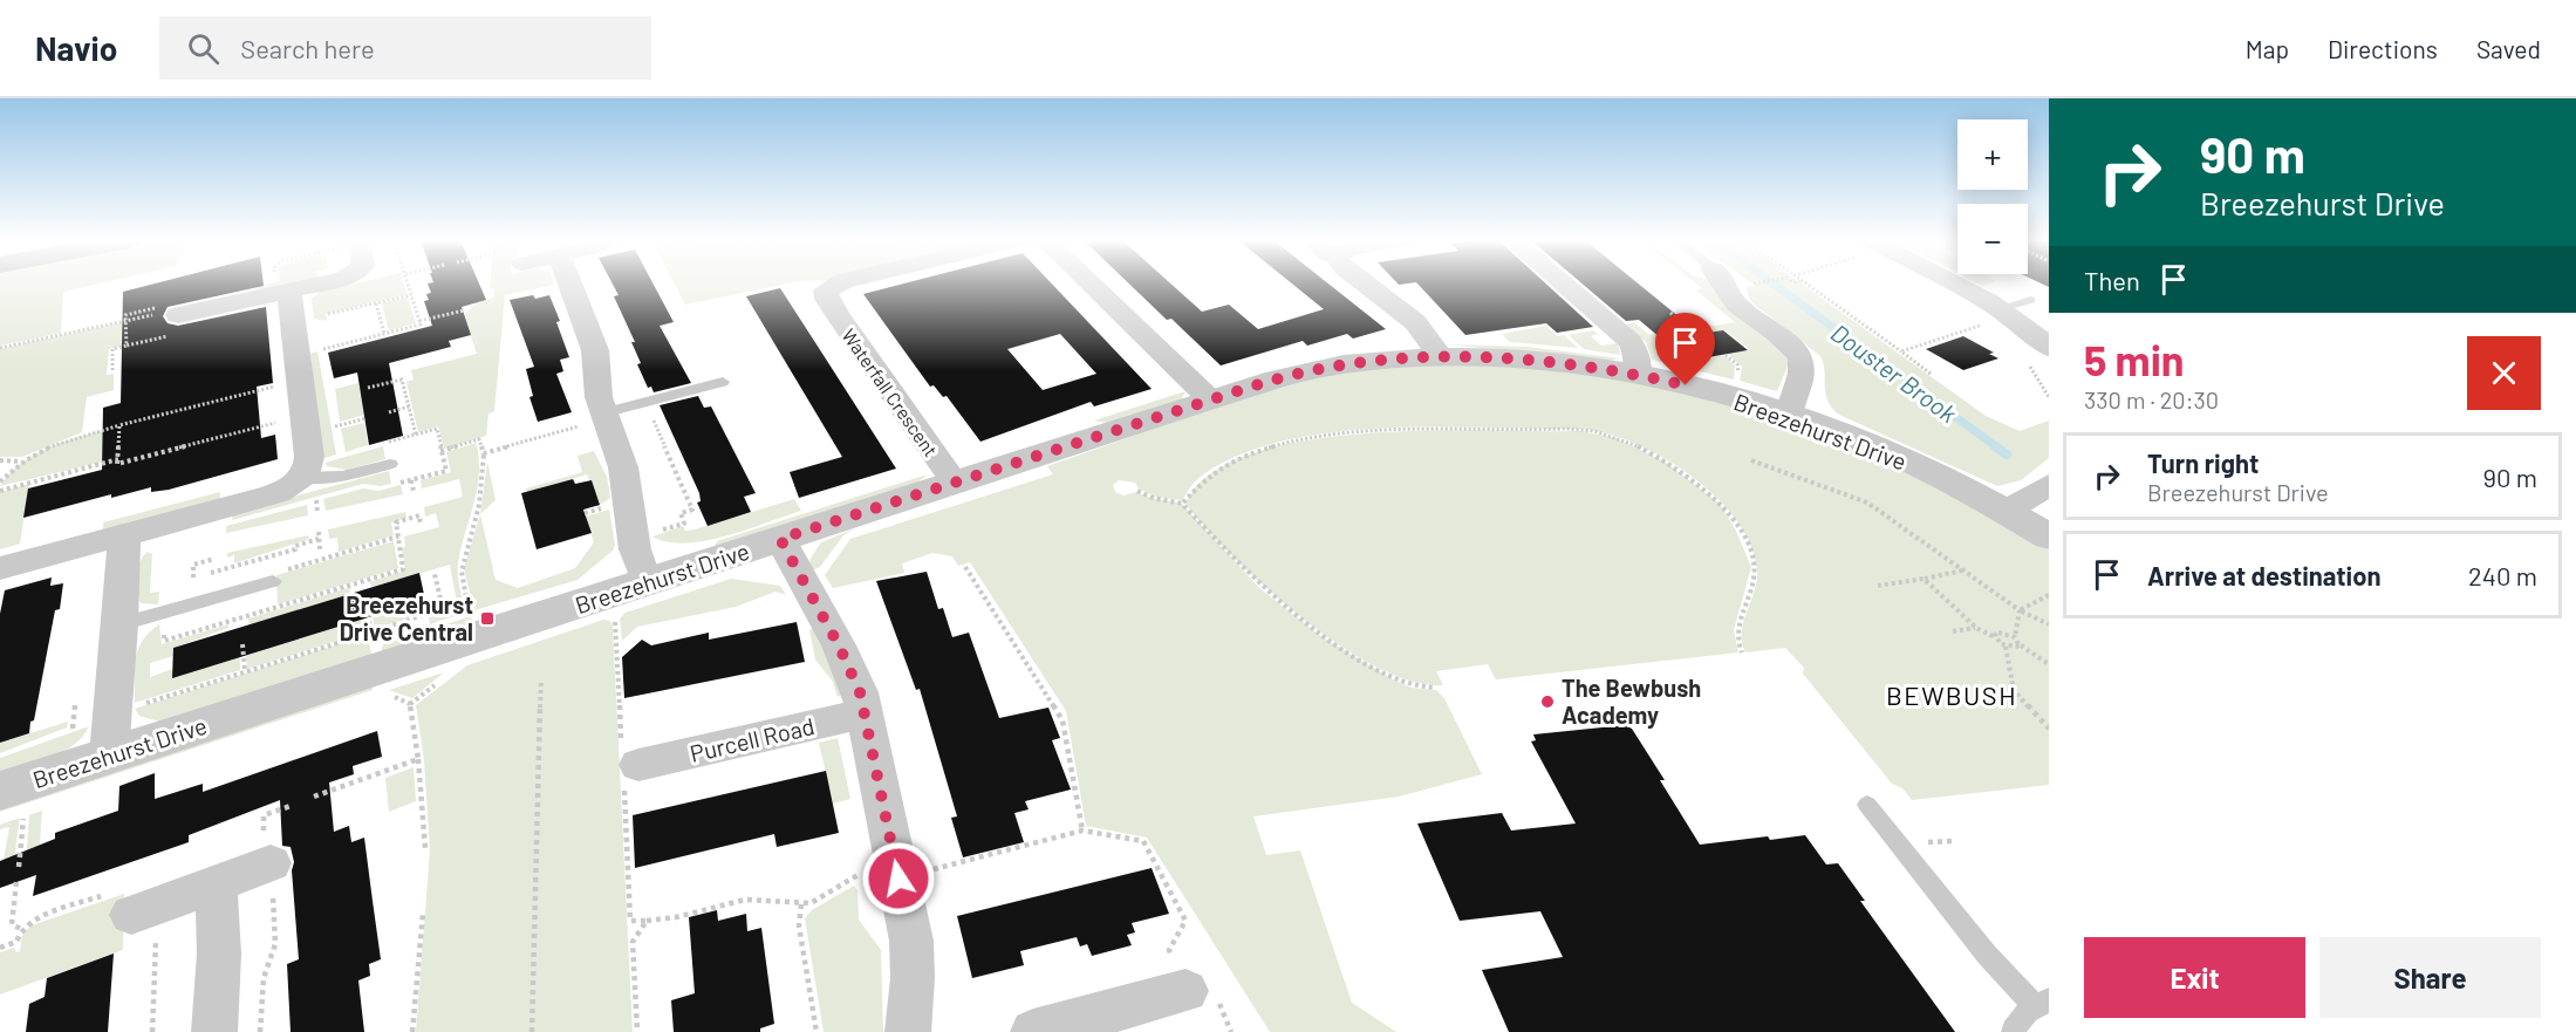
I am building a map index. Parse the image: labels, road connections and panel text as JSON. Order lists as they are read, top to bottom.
{
  "streets": {
    "street": ["Waterfall Crescent", "Breezehurst Drive", "Purcell Road"]
  },
  "crossings": [
    ["Waterfall Crescent", "Breezehurst Drive"]
  ],
  "districts": ["BEWBUSH"],
  "water": ["Douster Brook"],
  "places": {
    "transit": ["Breezehurst Drive Central"],
    "other": ["The Bewbush Academy"]
  },
  "page": {
    "header": "Navio",
    "search": "Search here",
    "nav": ["Map", "Directions", "Saved"],
    "turn": ["90 m", "Breezehurst Drive"],
    "map_buttons": ["+", "−"],
    "then": "Then",
    "heading": ["5 min", "330 m · 20:30"],
    "list": [
      {
        "name": "Turn right",
        "note": "Breezehurst Drive",
        "value": "90 m"
      },
      {
        "name": "Arrive at destination",
        "value": "240 m"
      }
    ],
    "buttons": ["Exit", "Share"]
  }
}
